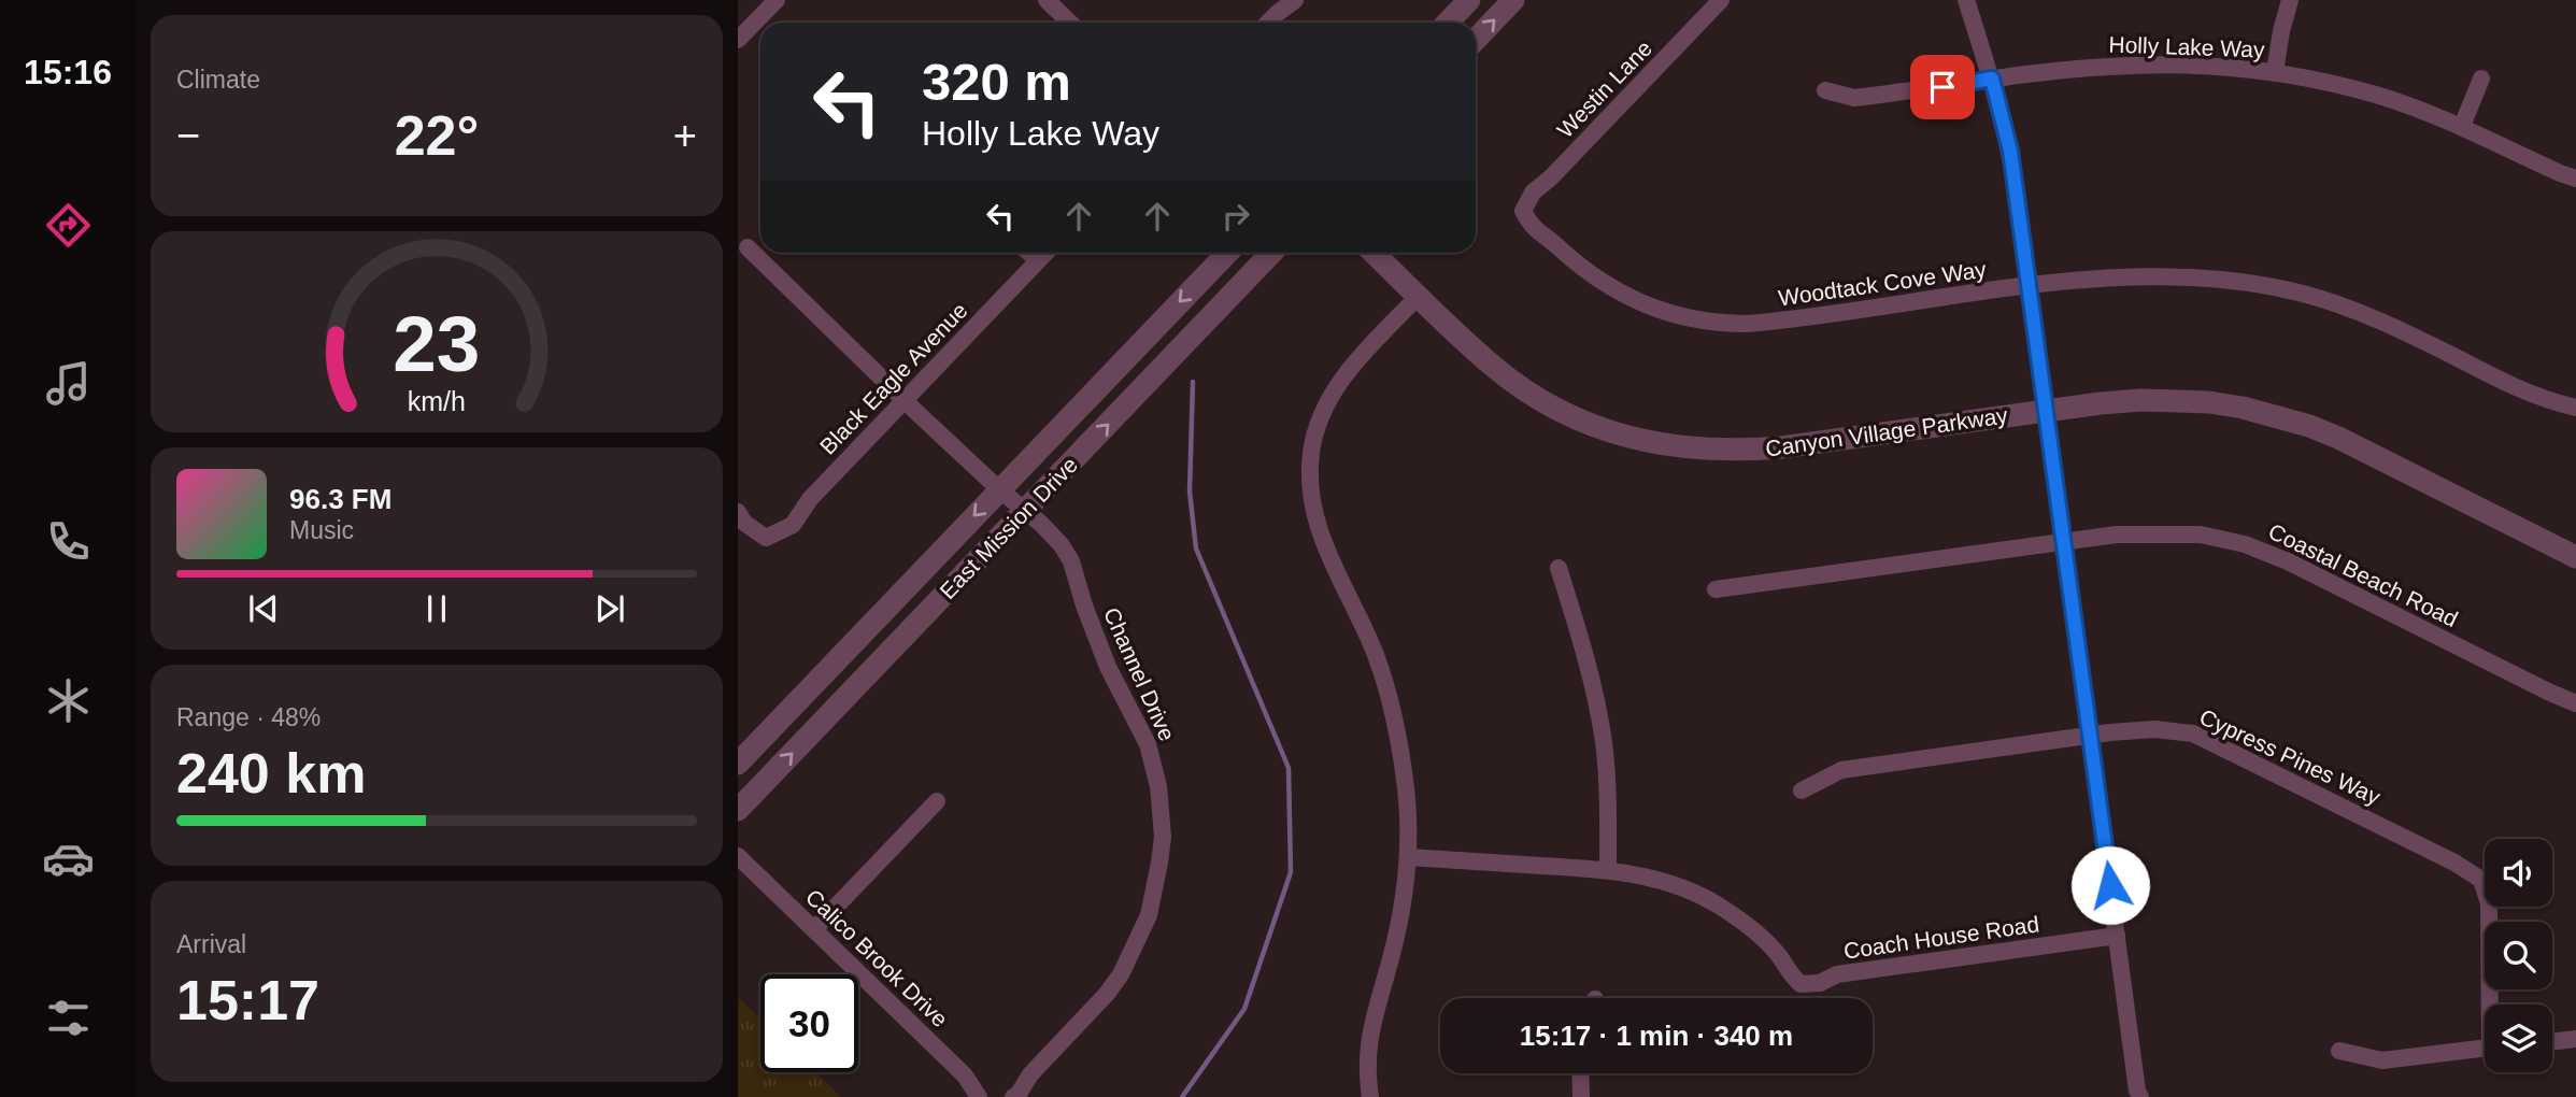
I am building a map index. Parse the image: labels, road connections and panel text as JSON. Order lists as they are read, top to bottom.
{
  "streets": {
    "street": [
      "Holly Lake Way",
      "Westin Lane",
      "Woodtack Cove Way",
      "Black Eagle Avenue",
      "Canyon Village Parkway",
      "East Mission Drive",
      "Coastal Beach Road",
      "Channel Drive",
      "Cypress Pines Way",
      "Coach House Road",
      "Calico Brook Drive"
    ]
  },
  "crossings": [
    ["Westin Lane", "Woodtack Cove Way"],
    ["Black Eagle Avenue", "Channel Drive"],
    ["East Mission Drive", "Channel Drive"]
  ],
  "page": {
    "tabs": "15:16",
    "tile": [
      "Climate",
      ["Range · 48%", "240 km"],
      ["Arrival", "15:17"]
    ],
    "turn": ["320 m", "Holly Lake Way"],
    "heat": ["−", "22°", "+"],
    "song": ["96.3 FM", "Music"],
    "limit": "30",
    "trip": "15:17 · 1 min · 340 m",
    "gauge": ["23", "km/h"]
  }
}
